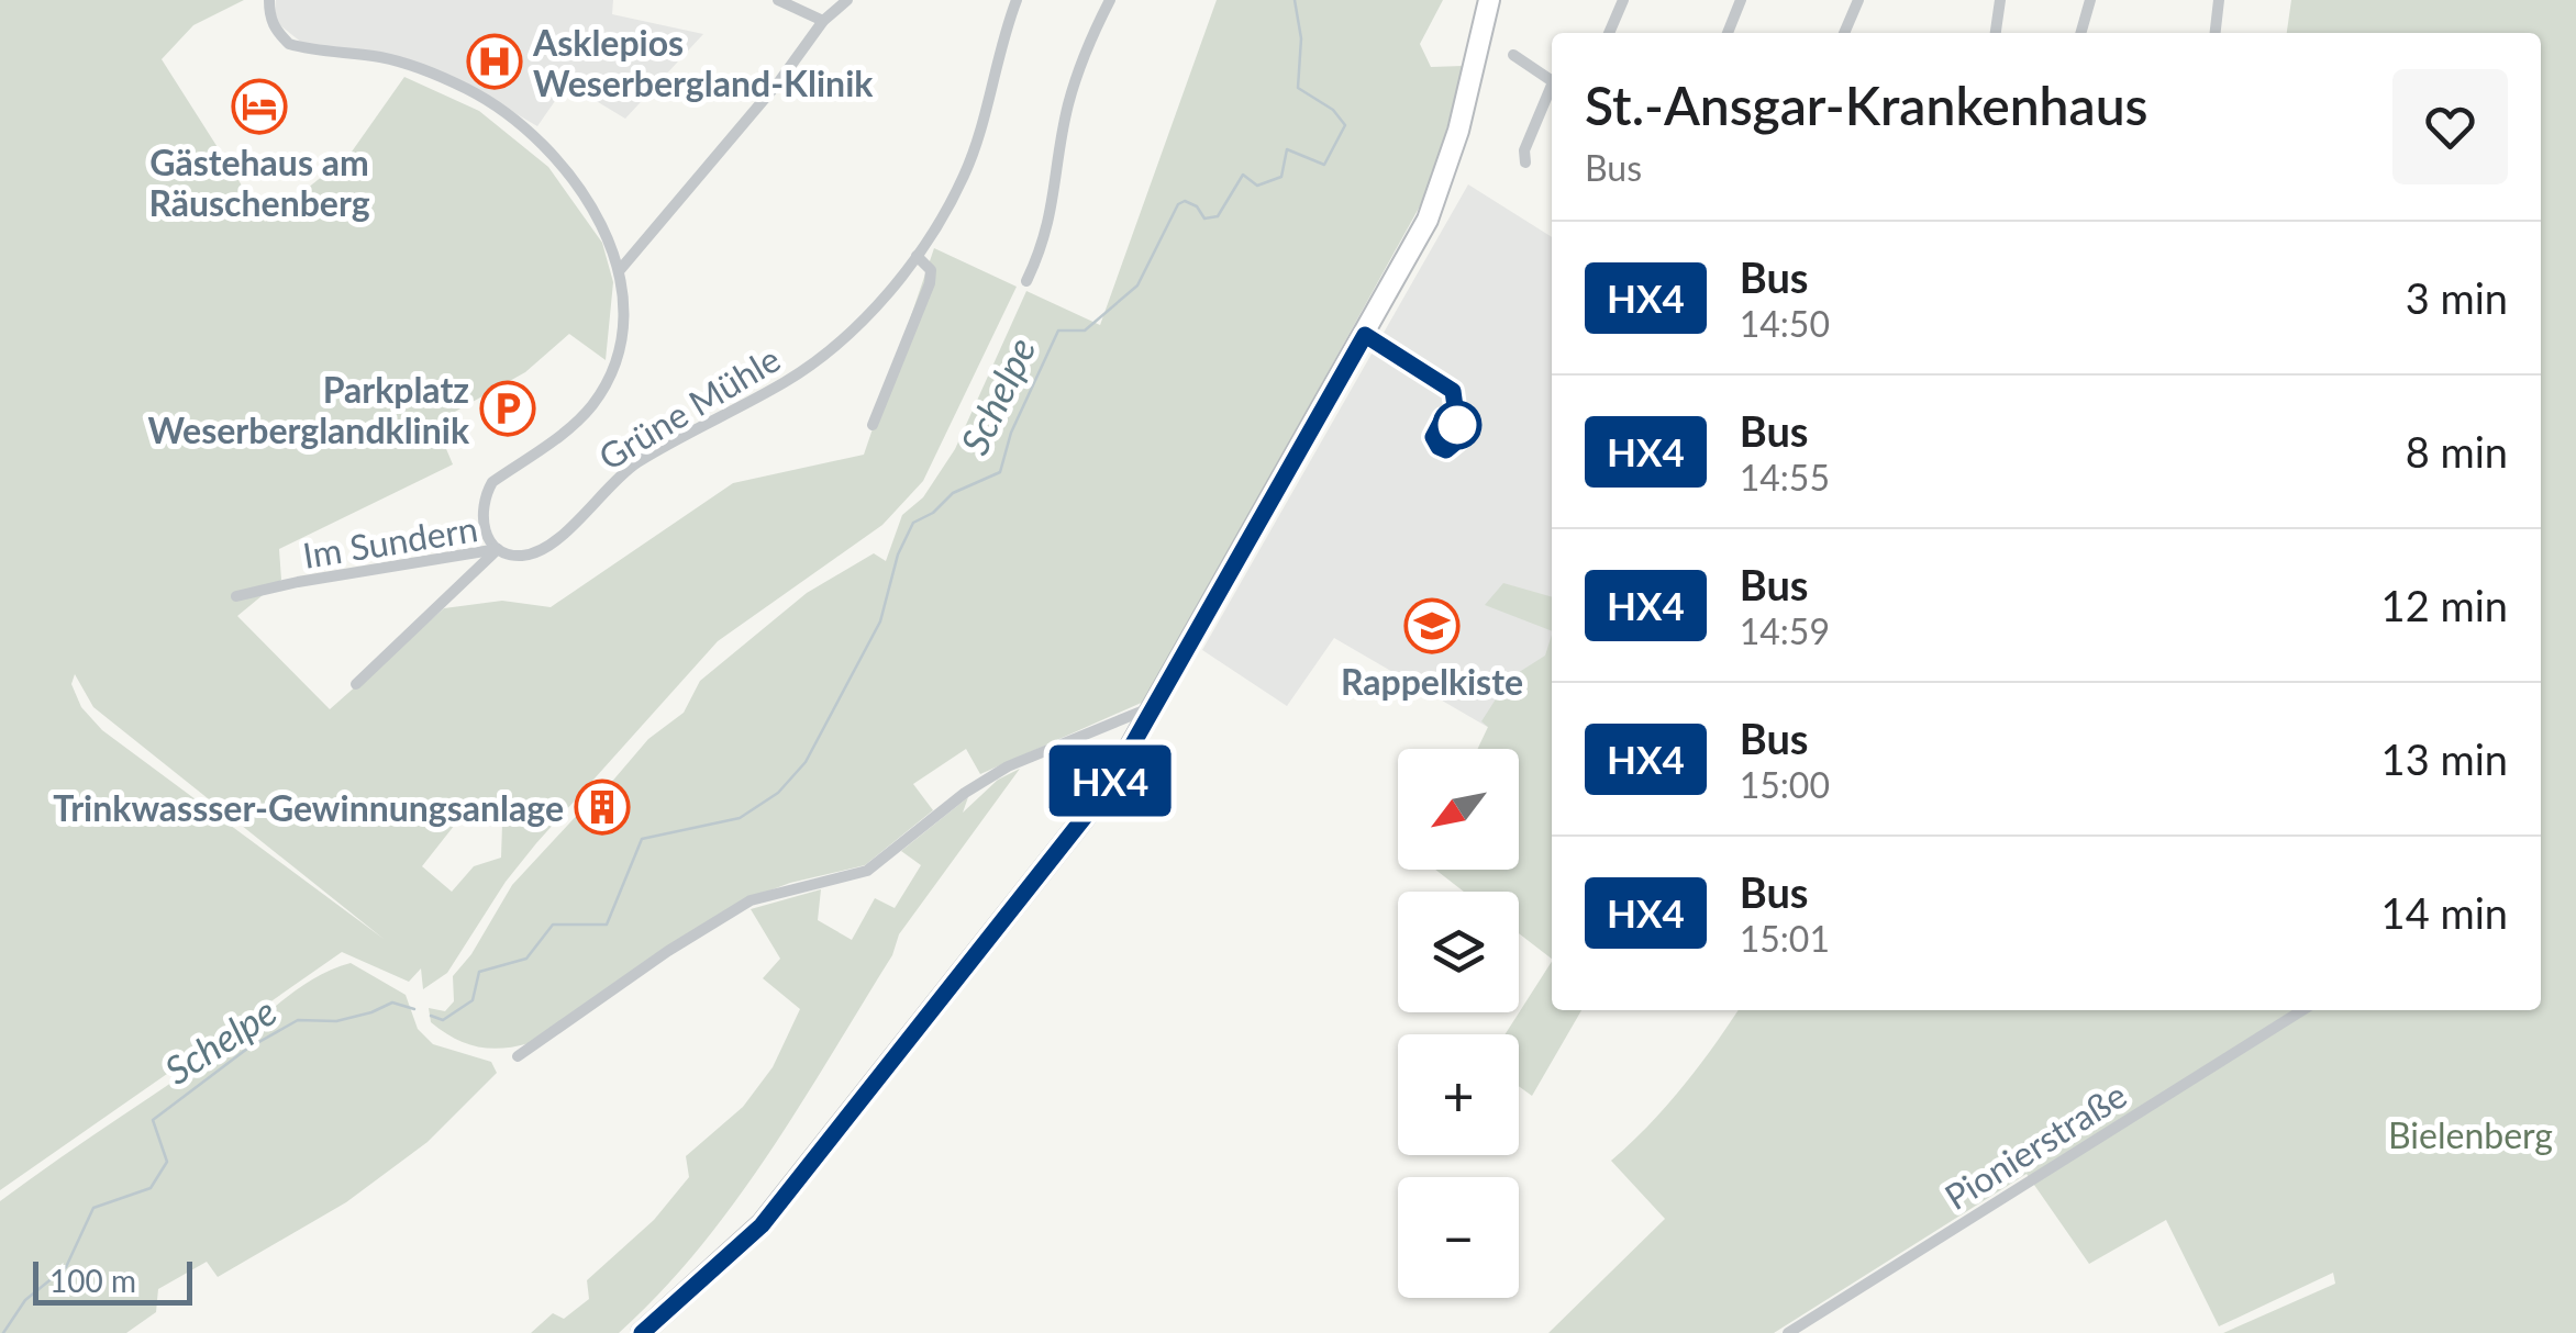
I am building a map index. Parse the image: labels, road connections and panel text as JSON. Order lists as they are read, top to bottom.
{
  "streets": {
    "street": ["Grüne Mühle", "Im Sundern", "Pionierstraße"]
  },
  "crossings": [
    ["Grüne Mühle", "Im Sundern"]
  ],
  "water": ["Schelpe"],
  "parks": ["Bielenberg"],
  "places": {
    "hospital": ["Asklepios Weserbergland-Klinik"],
    "hotel": ["Gästehaus am Räuschenberg"],
    "parking": ["Parkplatz Weserberglandklinik"],
    "school or university": ["Rappelkiste"],
    "building": ["Trinkwassser-Gewinnungsanlage"]
  },
  "lines": ["bus line HX4"],
  "scale_bar": "100 m",
  "north": "bottom left",
  "page": {
    "on_map": "HX4",
    "heading": ["St.-Ansgar-Krankenhaus", "Bus"],
    "list": [
      {
        "mark": "HX4",
        "name": "Bus",
        "note": "14:50",
        "value": "3 min"
      },
      {
        "mark": "HX4",
        "name": "Bus",
        "note": "14:55",
        "value": "8 min"
      },
      {
        "mark": "HX4",
        "name": "Bus",
        "note": "14:59",
        "value": "12 min"
      },
      {
        "mark": "HX4",
        "name": "Bus",
        "note": "15:00",
        "value": "13 min"
      },
      {
        "mark": "HX4",
        "name": "Bus",
        "note": "15:01",
        "value": "14 min"
      }
    ],
    "map_buttons": ["+", "−"],
    "scale": "100 m"
  }
}
